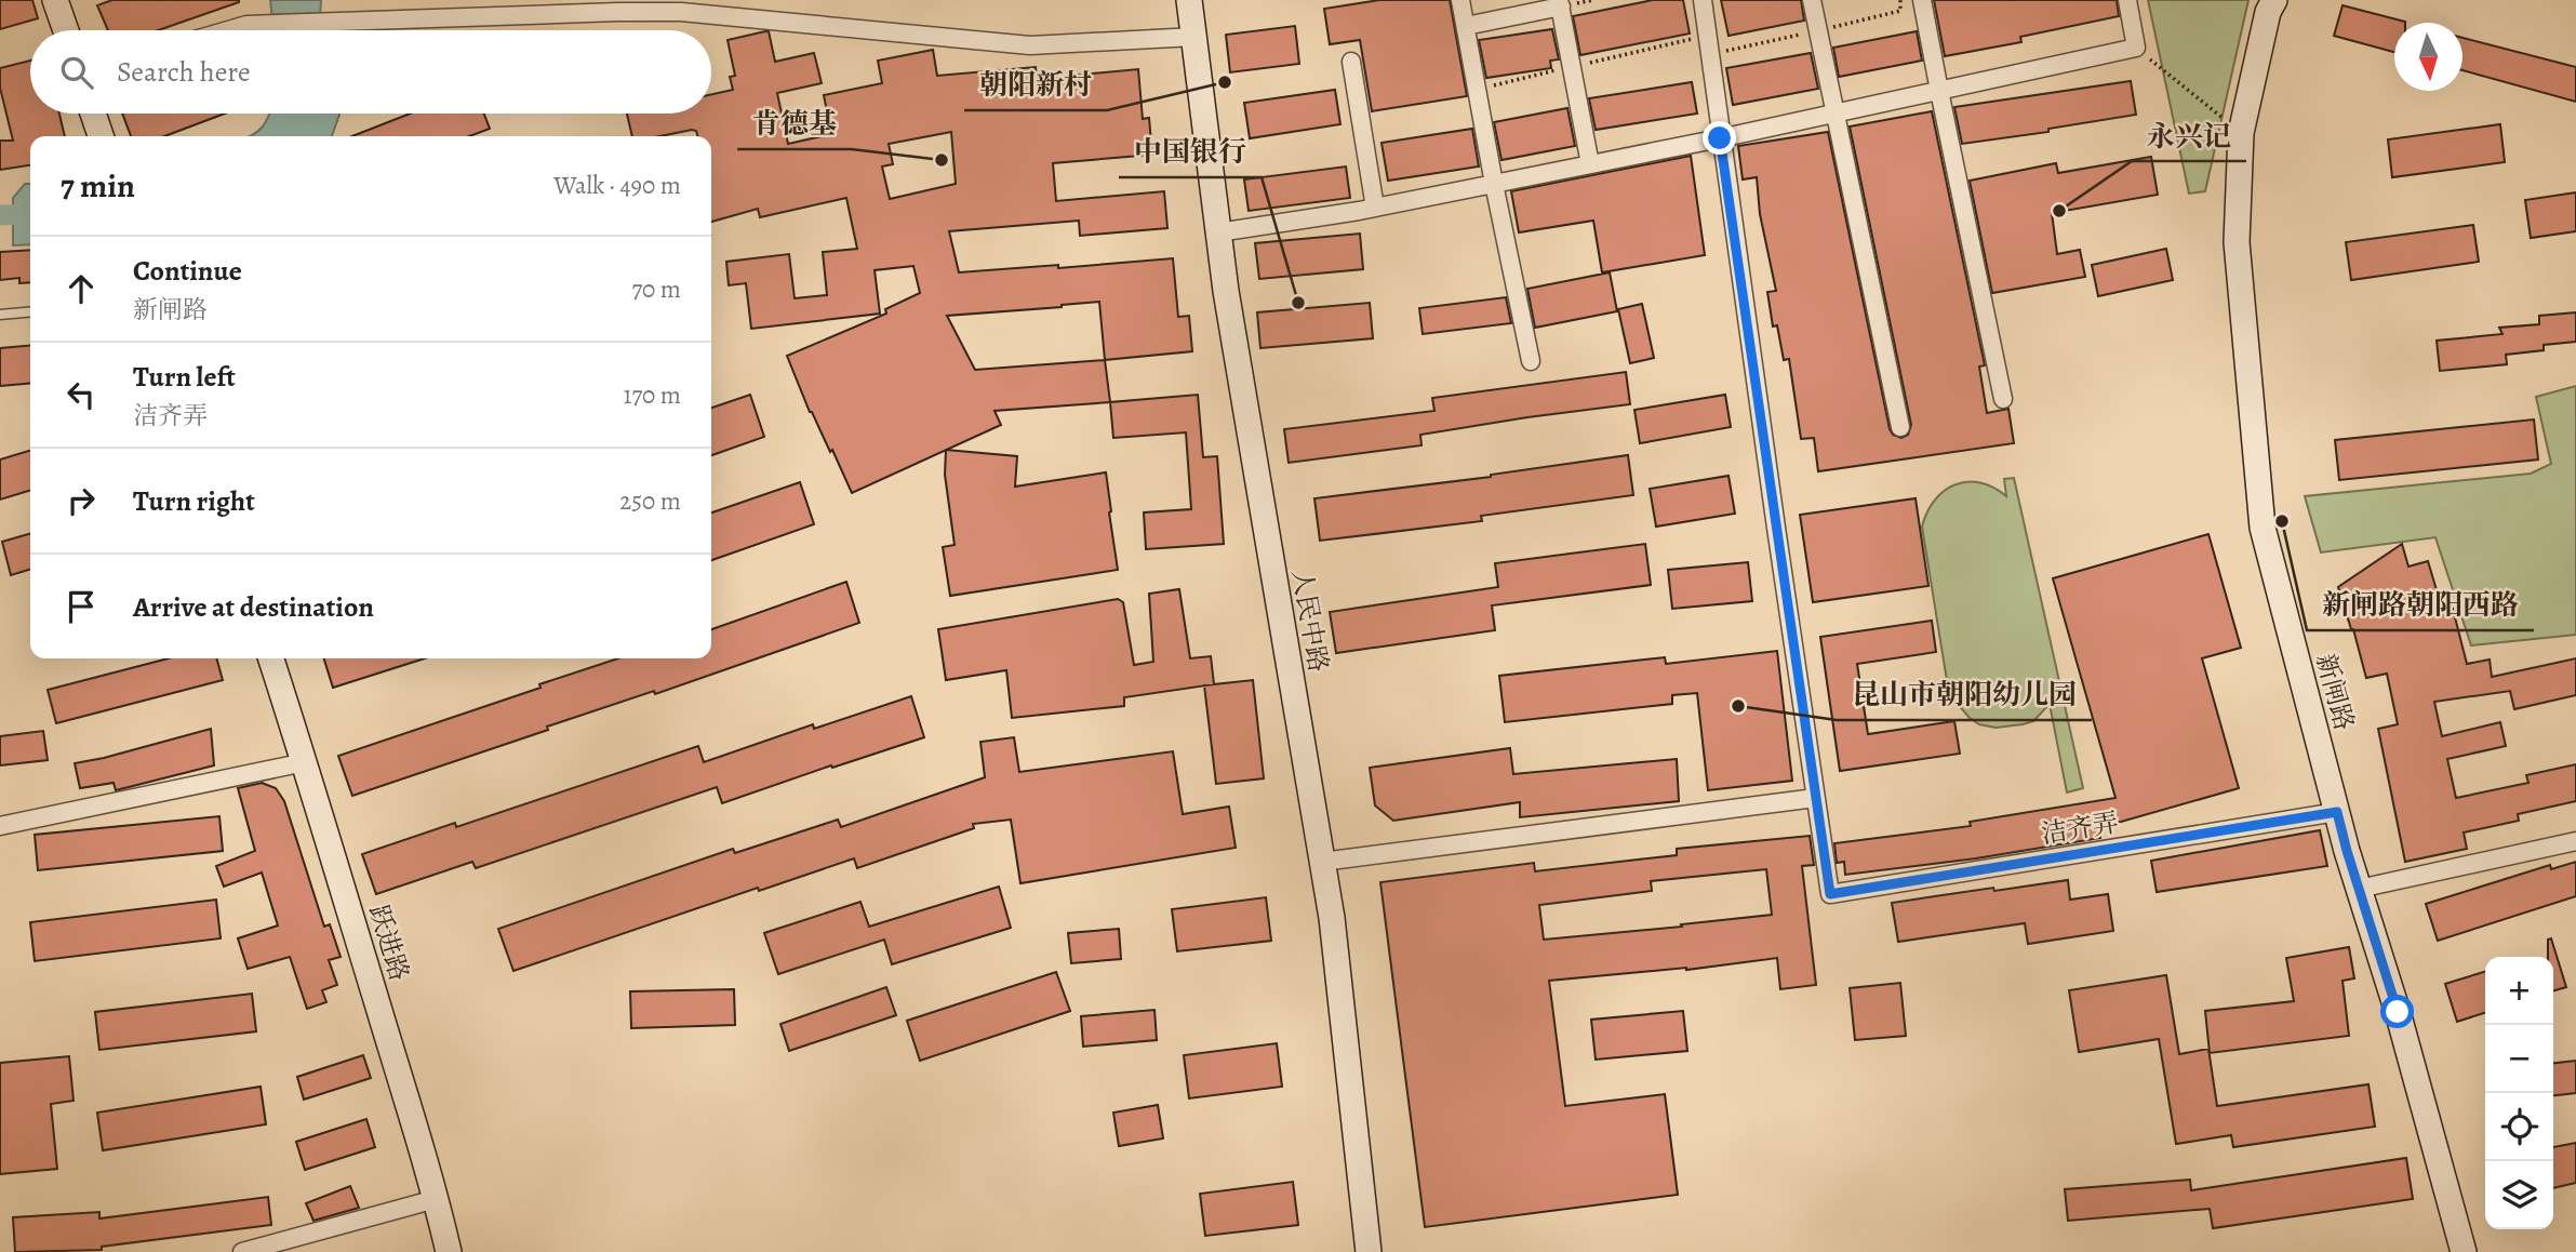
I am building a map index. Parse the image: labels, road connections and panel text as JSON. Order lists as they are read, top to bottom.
{
  "streets": {
    "street": [
      "人民中路",
      "新闸路",
      "洁齐弄",
      "跃进路"
    ]
  },
  "crossings": [
    ["新闸路", "洁齐弄"]
  ],
  "places": [
    "朝阳新村",
    "肯德基",
    "永兴记",
    "中国银行",
    "新闸路朝阳西路",
    "昆山市朝阳幼儿园"
  ],
  "north": "bottom",
  "page": {
    "search": "Search here",
    "heading": ["7 min", "Walk · 490 m"],
    "list": [
      ["Continue", "新闸路", "70 m"],
      ["Turn left", "洁齐弄", "170 m"],
      ["Turn right", "250 m"],
      "Arrive at destination"
    ],
    "map_buttons": ["+", "−"]
  }
}
